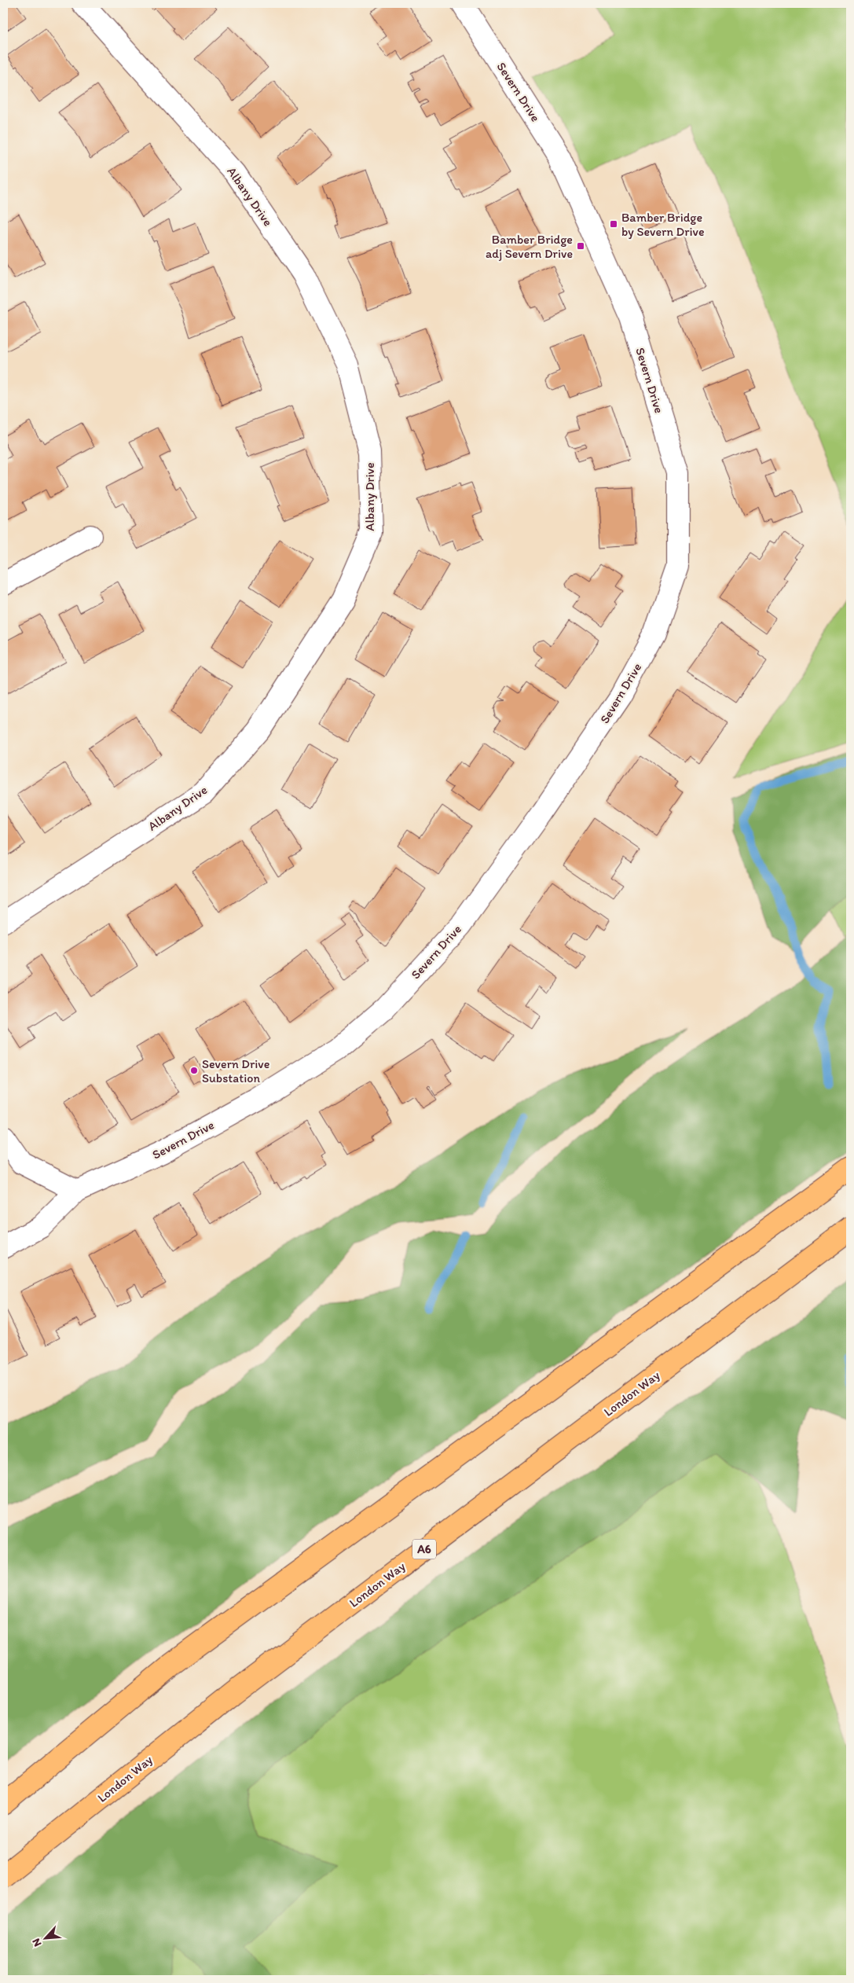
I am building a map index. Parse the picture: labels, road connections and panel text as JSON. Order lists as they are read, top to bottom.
{
  "streets": {
    "highway": ["London Way", "A6"],
    "street": ["Severn Drive", "Albany Drive"]
  },
  "places": {
    "transit": ["Bamber Bridge by Severn Drive", "Bamber Bridge adj Severn Drive"],
    "other": ["Severn Drive Substation"]
  },
  "north": "bottom left"
}
